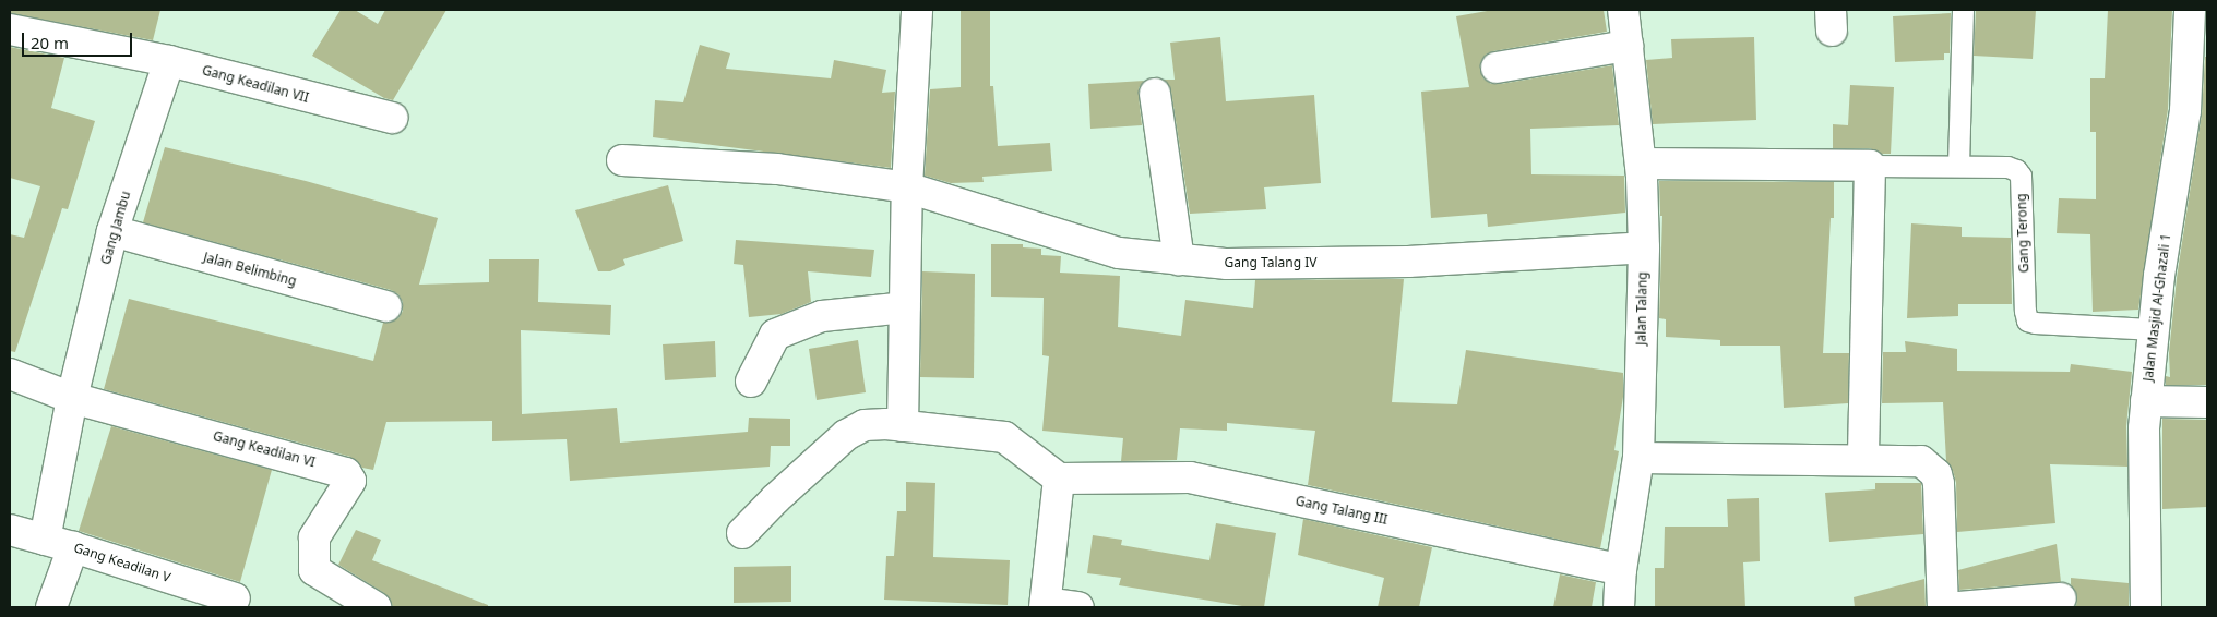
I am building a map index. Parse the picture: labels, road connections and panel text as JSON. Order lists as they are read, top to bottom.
{
  "streets": {
    "street": [
      "Gang Keadilan VII",
      "Gang Jambu",
      "Gang Talang IV",
      "Jalan Belimbing",
      "Jalan Masjid Al-Ghazali 1",
      "Jalan Talang",
      "Gang Keadilan VI",
      "Gang Talang III",
      "Gang Keadilan V"
    ],
    "lane": ["Gang Terong"]
  },
  "crossings": [
    ["Gang Keadilan VII", "Gang Jambu"],
    ["Gang Jambu", "Jalan Belimbing"],
    ["Gang Jambu", "Gang Keadilan VI"],
    ["Gang Jambu", "Gang Keadilan V"],
    ["Gang Terong", "Jalan Masjid Al-Ghazali 1"],
    ["Gang Talang IV", "Jalan Talang"],
    ["Jalan Talang", "Gang Talang III"]
  ],
  "scale_bar": "20 m"
}
